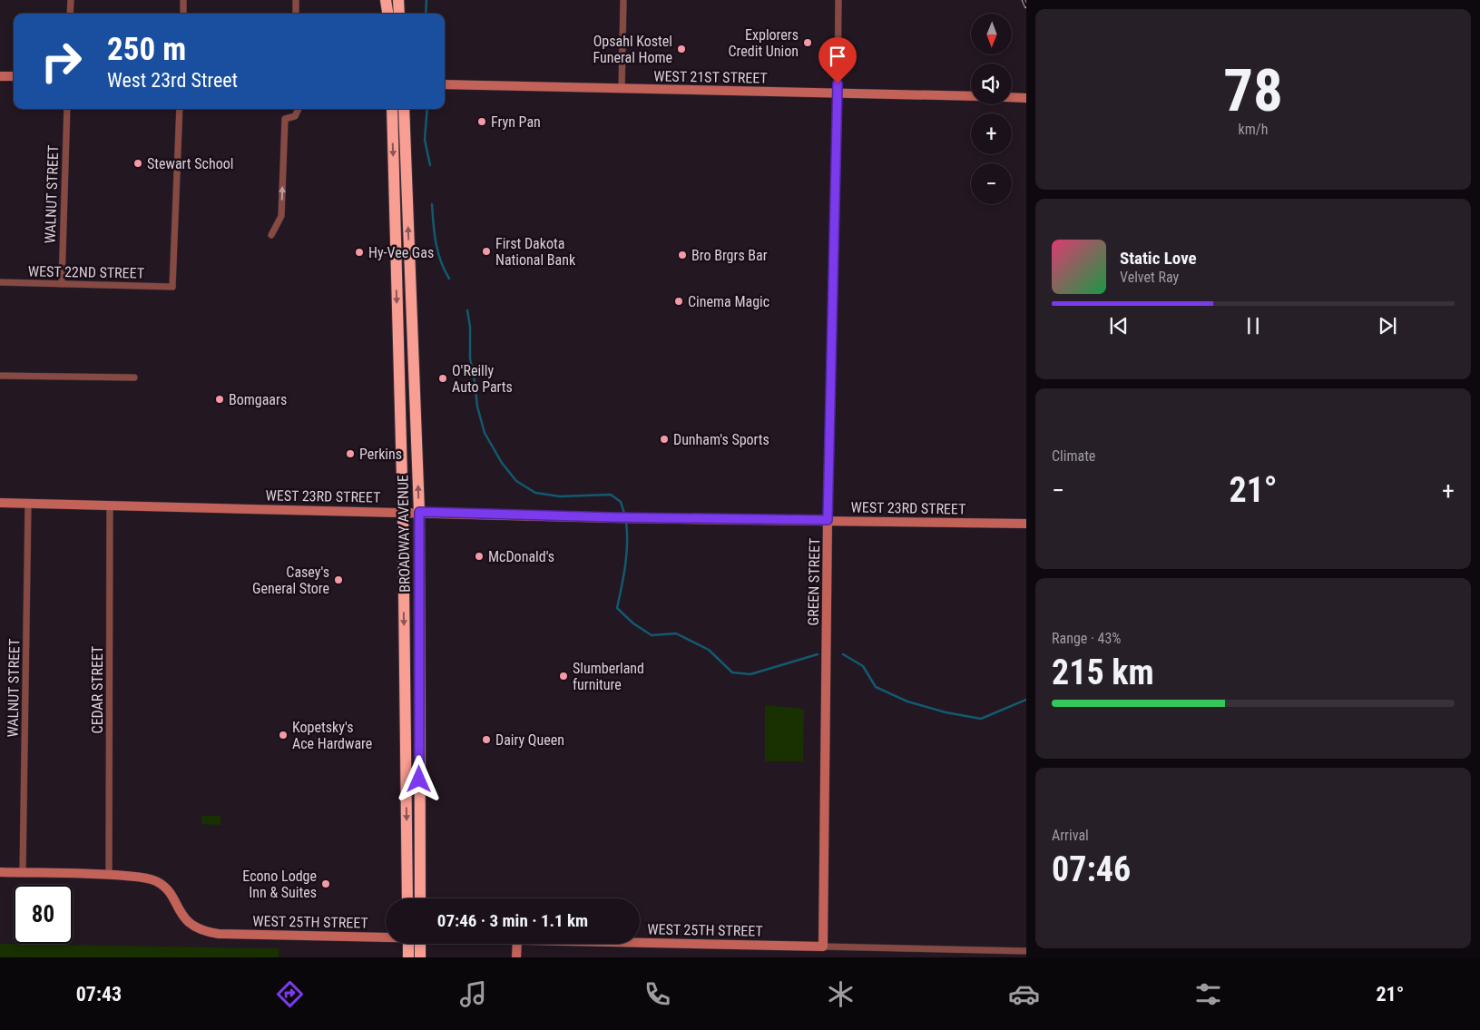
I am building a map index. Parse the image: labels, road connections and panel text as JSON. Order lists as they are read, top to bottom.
{
  "streets": {
    "highway": ["BROADWAY AVENUE"],
    "street": [
      "WEST 21ST STREET",
      "WALNUT STREET",
      "WEST 22ND STREET",
      "WEST 23RD STREET",
      "GREEN STREET",
      "CEDAR STREET",
      "WEST 25TH STREET"
    ]
  },
  "crossings": [
    ["WEST 21ST STREET", "GREEN STREET"],
    ["WALNUT STREET", "WEST 22ND STREET"],
    ["WALNUT STREET", "WEST 23RD STREET"],
    ["WALNUT STREET", "WEST 25TH STREET"],
    ["WEST 23RD STREET", "BROADWAY AVENUE"],
    ["WEST 23RD STREET", "GREEN STREET"],
    ["WEST 23RD STREET", "CEDAR STREET"],
    ["GREEN STREET", "WEST 25TH STREET"],
    ["CEDAR STREET", "WEST 25TH STREET"]
  ],
  "places": [
    "Explorers Credit Union",
    "Opsahl Kostel Funeral Home",
    "Fryn Pan",
    "Stewart School",
    "First Dakota National Bank",
    "Hy-Vee Gas",
    "Bro Brgrs Bar",
    "Cinema Magic",
    "O'Reilly Auto Parts",
    "Bomgaars",
    "Dunham's Sports",
    "Perkins",
    "McDonald's",
    "Casey's General Store",
    "Slumberland furniture",
    "Kopetsky's Ace Hardware",
    "Dairy Queen",
    "Econo Lodge Inn & Suites"
  ],
  "north": "bottom",
  "page": {
    "tile": [
      ["78", "km/h"],
      "Climate",
      ["Range · 43%", "215 km"],
      ["Arrival", "07:46"]
    ],
    "map_buttons": ["+", "−"],
    "turn": ["250 m", "West 23rd Street"],
    "song": ["Static Love", "Velvet Ray"],
    "heat": ["−", "21°", "+"],
    "limit": "80",
    "trip": "07:46 · 3 min · 1.1 km",
    "tabs": ["07:43", "21°"]
  }
}
